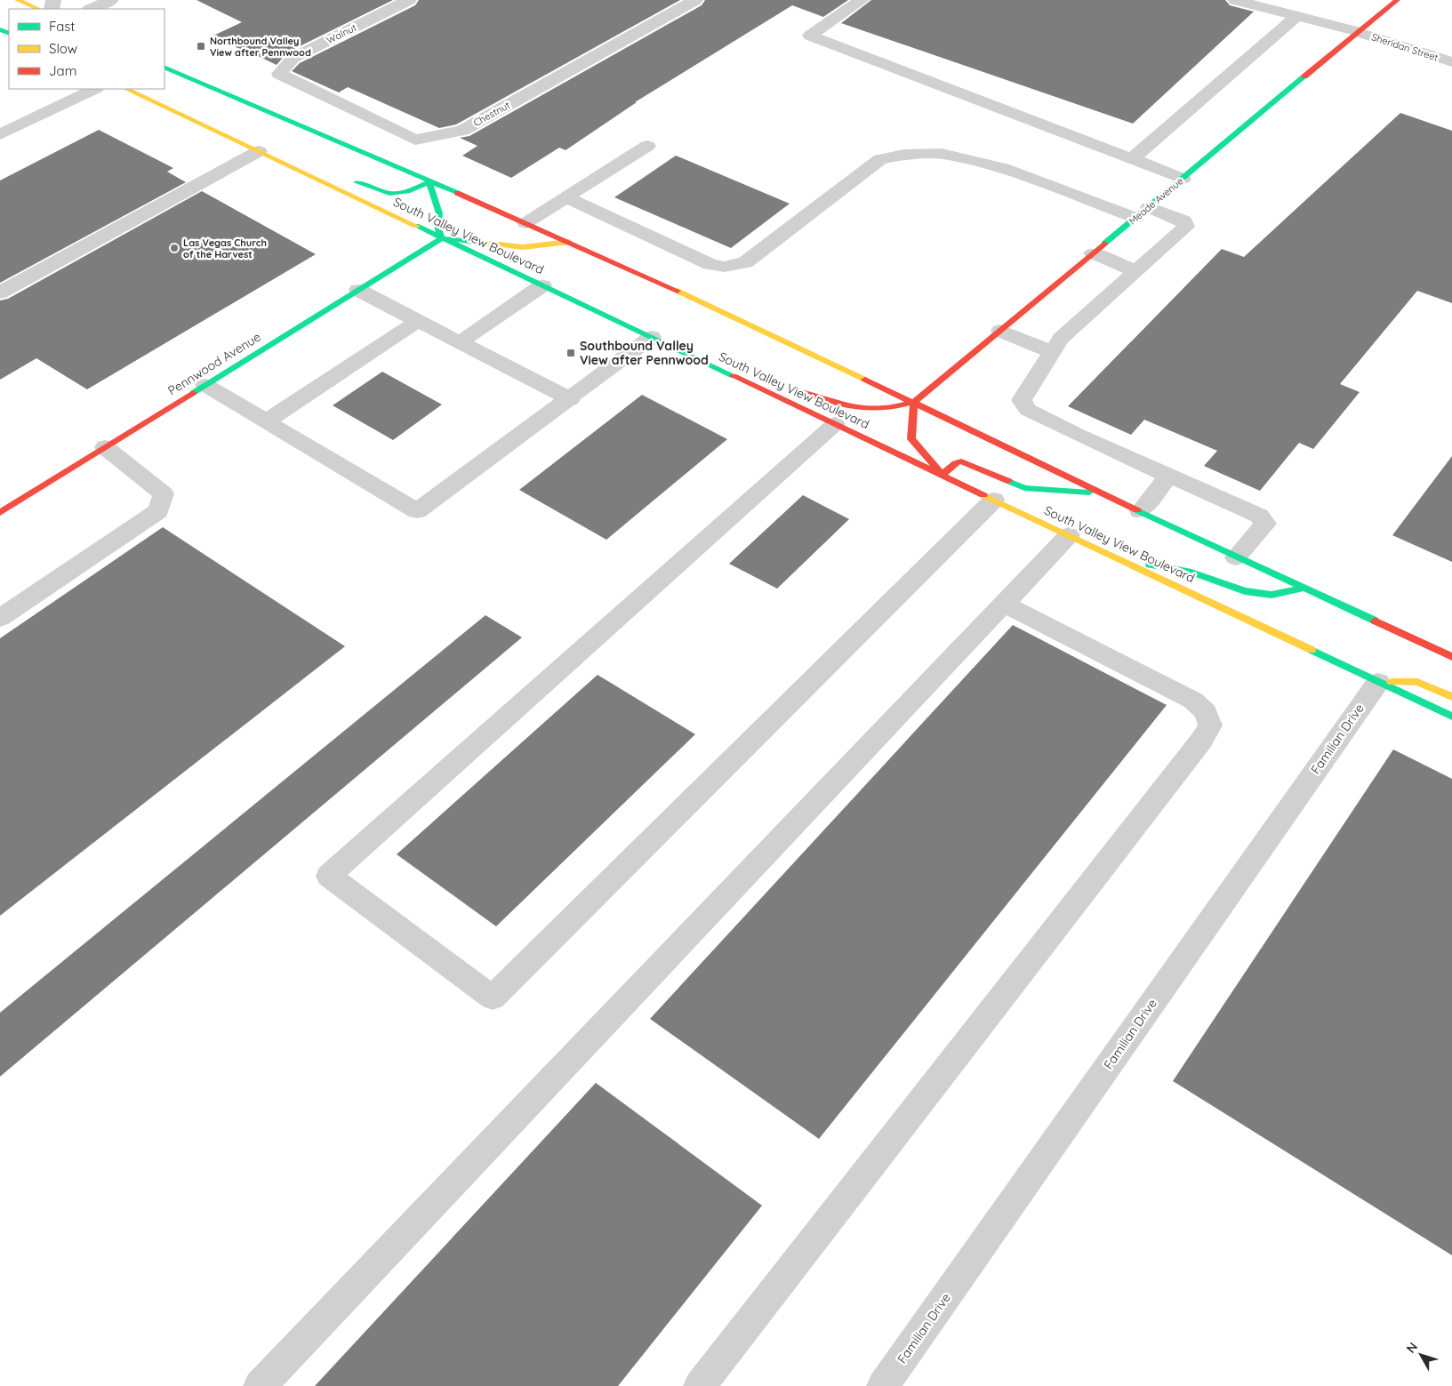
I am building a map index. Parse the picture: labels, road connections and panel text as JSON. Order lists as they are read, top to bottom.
{
  "streets": {
    "main road": ["Meade Avenue", "South Valley View Boulevard", "Pennwood Avenue"],
    "street": [
      "Walnut",
      "Sheridan Street",
      "Chestnut",
      "Familian Drive"
    ]
  },
  "crossings": [
    ["Walnut", "Chestnut"],
    ["Sheridan Street", "Meade Avenue"],
    ["South Valley View Boulevard", "Pennwood Avenue"],
    ["South Valley View Boulevard", "Familian Drive"]
  ],
  "places": {
    "transit": ["Northbound Valley View after Pennwood", "Southbound Valley View after Pennwood"],
    "other": ["Las Vegas Church of the Harvest"]
  },
  "legend": ["Fast", "Slow", "Jam"],
  "north": "top left"
}
